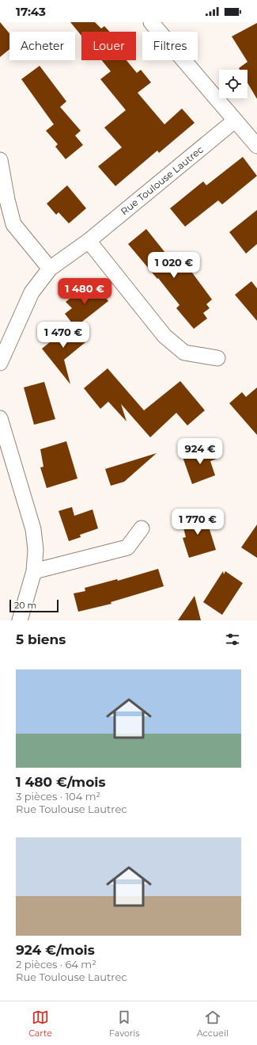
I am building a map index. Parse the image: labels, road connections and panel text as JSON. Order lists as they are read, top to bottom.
{
  "streets": {
    "street": ["Rue Toulouse Lautrec"]
  },
  "scale_bar": "20 m",
  "page": {
    "status": "17:43",
    "chip": ["Acheter", "Louer", "Filtres"],
    "price": [
      "1 020 €",
      "1 480 €",
      "1 470 €",
      "924 €",
      "1 770 €"
    ],
    "scale": "20 m",
    "heading": "5 biens",
    "list": [
      {
        "name": "1 480 €/mois",
        "note": "3 pièces · 104 m² · Rue Toulouse Lautrec"
      },
      {
        "name": "924 €/mois",
        "note": "2 pièces · 64 m² · Rue Toulouse Lautrec"
      }
    ],
    "tabs": ["Carte", "Favoris", "Accueil"]
  }
}
